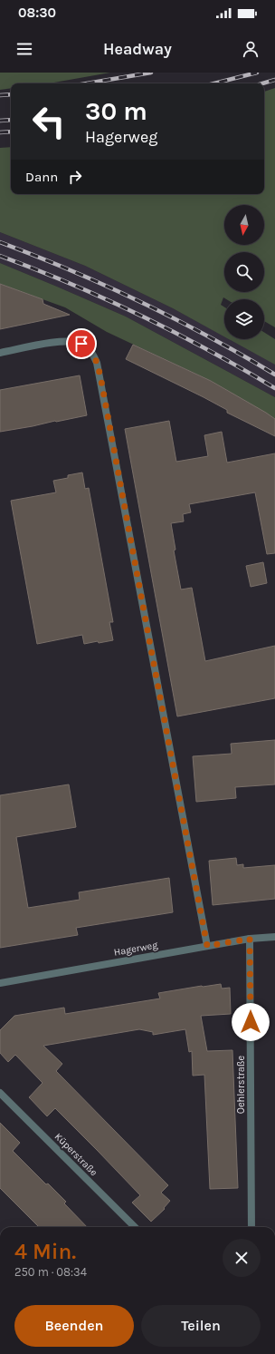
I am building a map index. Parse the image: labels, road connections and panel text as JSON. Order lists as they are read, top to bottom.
{
  "streets": {
    "street": ["Hagerweg", "Oehlerstraße", "Küperstraße"]
  },
  "crossings": [
    ["Hagerweg", "Oehlerstraße"]
  ],
  "north": "bottom",
  "page": {
    "status": "08:30",
    "header": "Headway",
    "turn": ["30 m", "Hagerweg"],
    "then": "Dann",
    "heading": ["4 Min.", "250 m · 08:34"],
    "buttons": ["Beenden", "Teilen"]
  }
}
